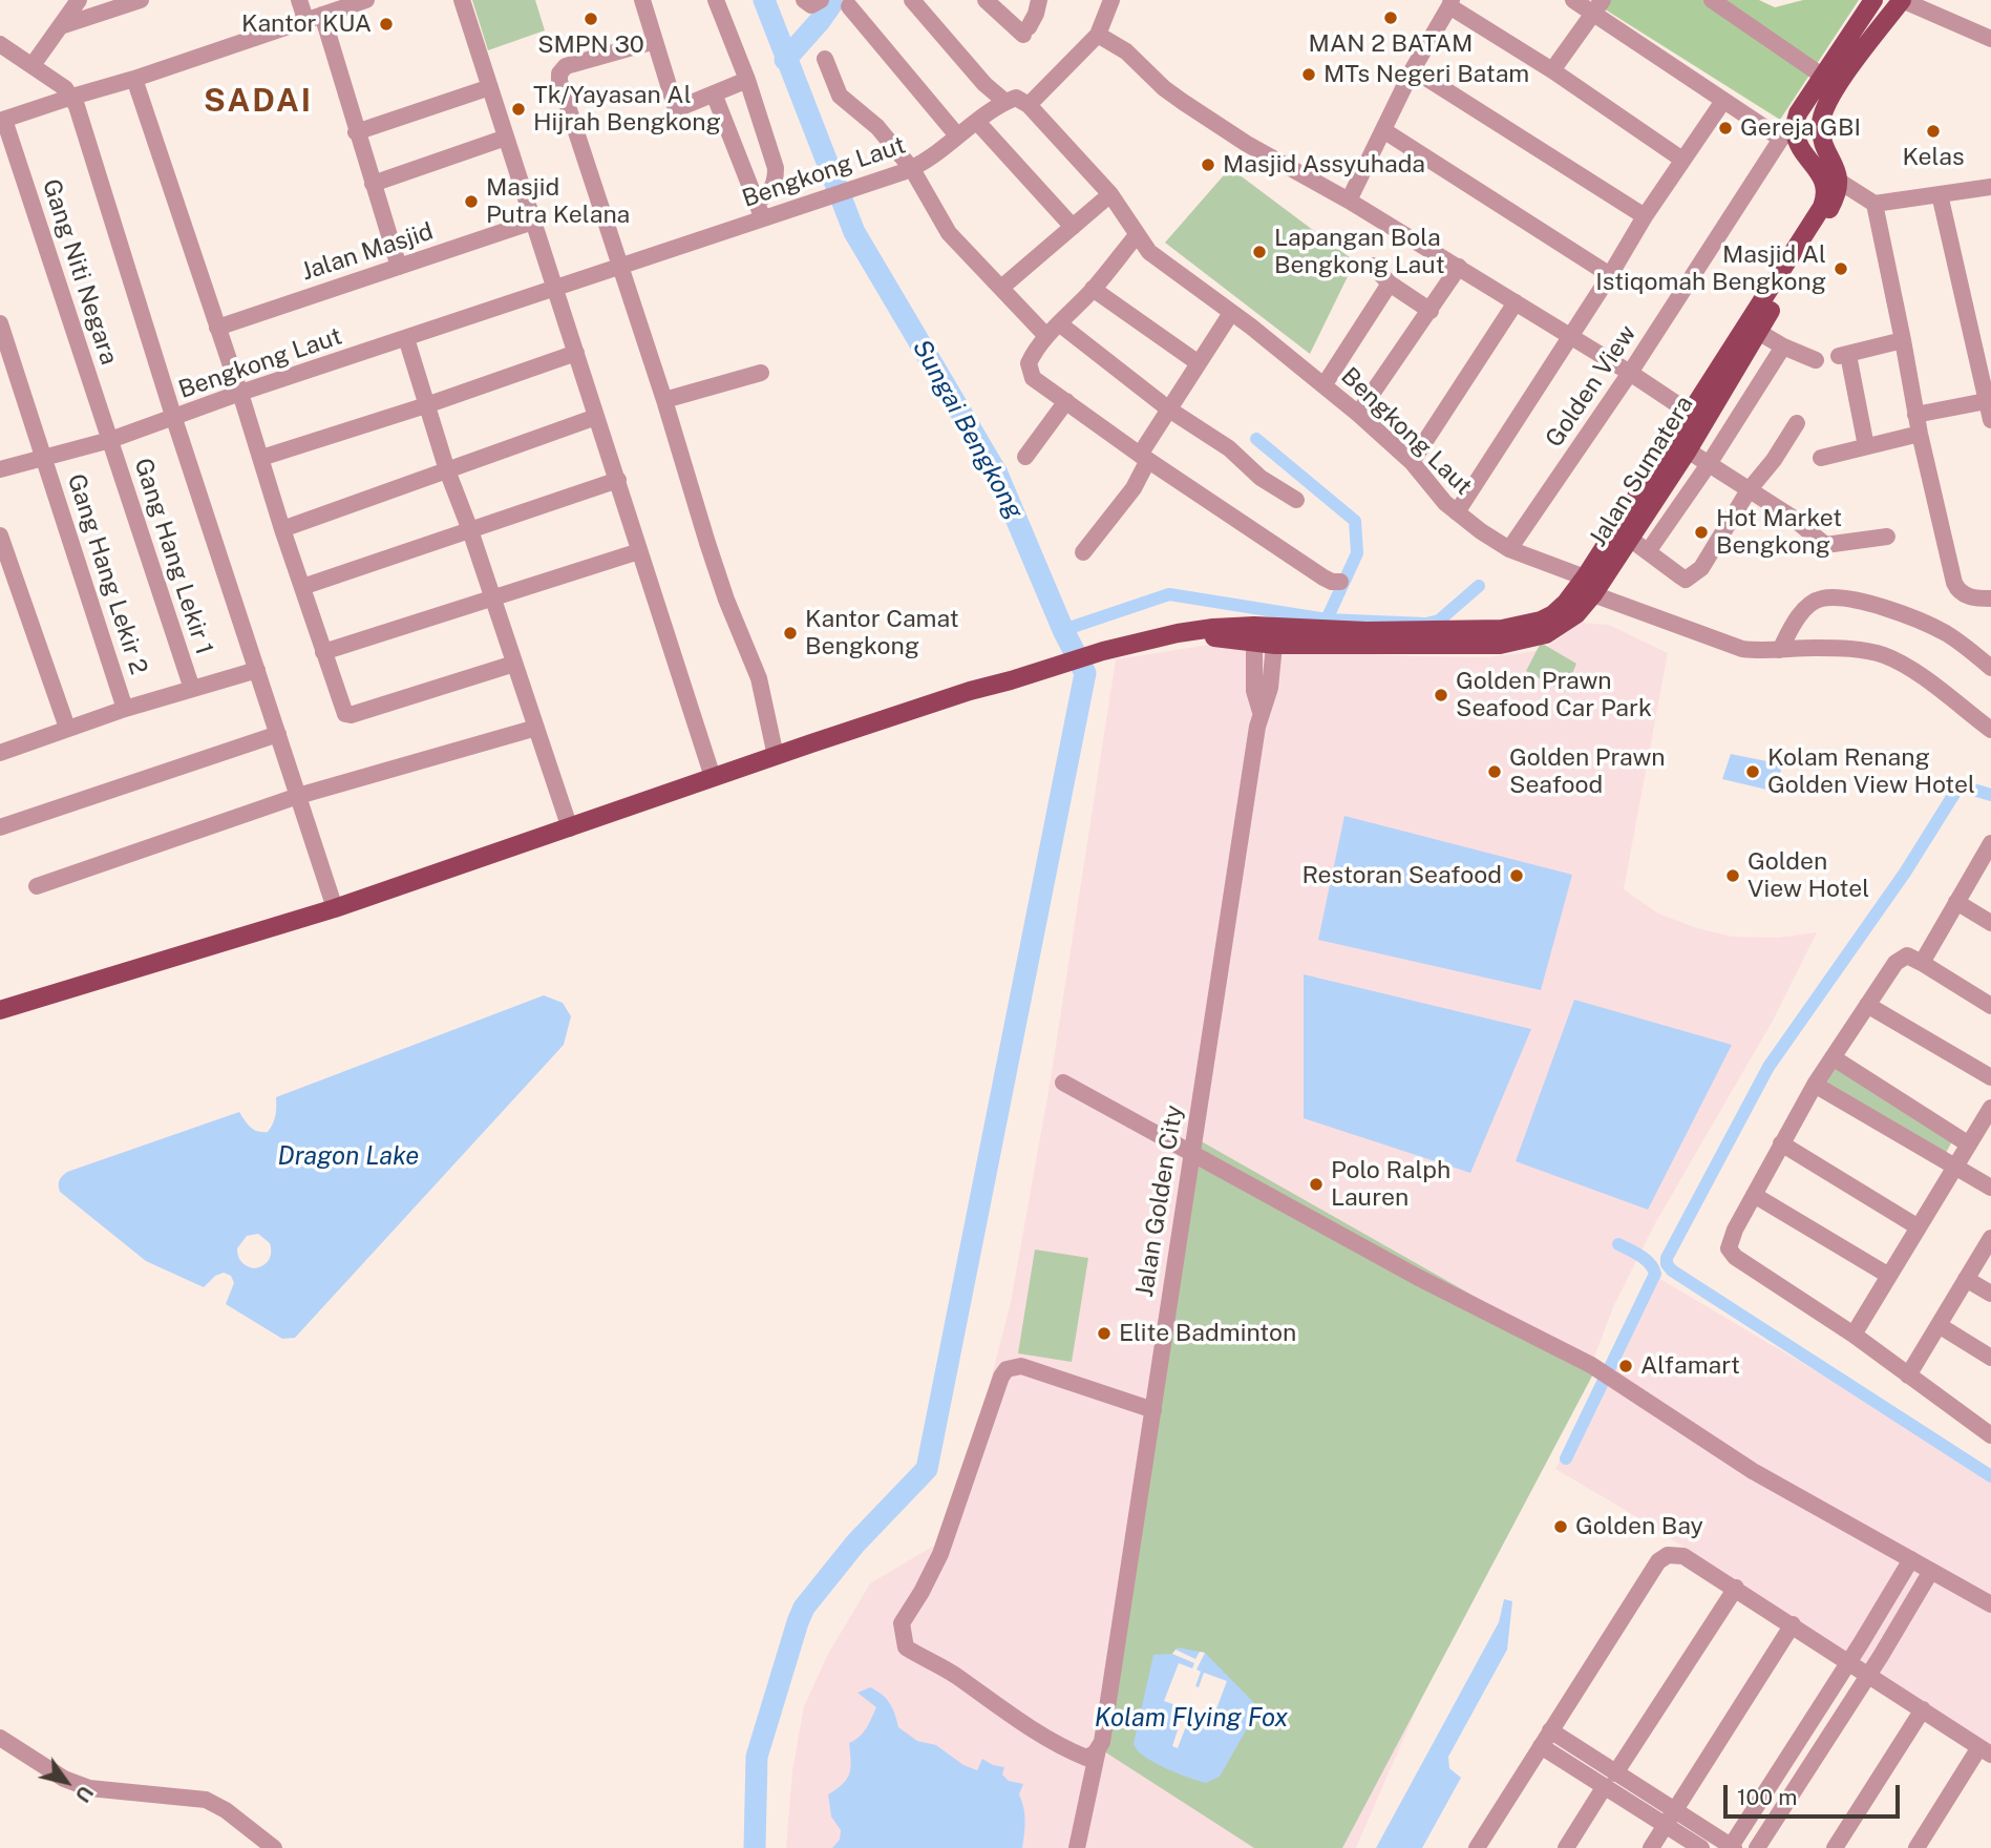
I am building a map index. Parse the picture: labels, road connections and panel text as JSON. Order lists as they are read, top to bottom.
{
  "streets": {
    "main road": ["Jalan Sumatera"],
    "street": [
      "Bengkong Laut",
      "Jalan Masjid",
      "Gang Niti Negara",
      "Golden View",
      "Gang Hang Lekir 1",
      "Gang Hang Lekir 2",
      "Jalan Golden City"
    ]
  },
  "crossings": [
    ["Bengkong Laut", "Gang Niti Negara"],
    ["Bengkong Laut", "Golden View"],
    ["Bengkong Laut", "Jalan Sumatera"],
    ["Bengkong Laut", "Gang Hang Lekir 1"],
    ["Bengkong Laut", "Gang Hang Lekir 2"],
    ["Gang Niti Negara", "Gang Hang Lekir 1"],
    ["Golden View", "Jalan Sumatera"],
    ["Jalan Sumatera", "Jalan Golden City"]
  ],
  "districts": ["SADAI"],
  "water": ["Sungai Bengkong", "Dragon Lake", "Kolam Flying Fox"],
  "places": [
    "MAN 2 BATAM",
    "SMPN 30",
    "Kantor KUA",
    "MTs Negeri Batam",
    "Tk/Yayasan Al Hijrah Bengkong",
    "Gereja GBI",
    "Kelas",
    "Masjid Assyuhada",
    "Masjid Putra Kelana",
    "Lapangan Bola Bengkong Laut",
    "Masjid Al Istiqomah Bengkong",
    "Hot Market Bengkong",
    "Kantor Camat Bengkong",
    "Golden Prawn Seafood Car Park",
    "Golden Prawn Seafood",
    "Kolam Renang Golden View Hotel",
    "Restoran Seafood",
    "Golden View Hotel",
    "Polo Ralph Lauren",
    "Elite Badminton",
    "Alfamart",
    "Golden Bay"
  ],
  "scale_bar": "100 m",
  "north": "bottom right"
}
